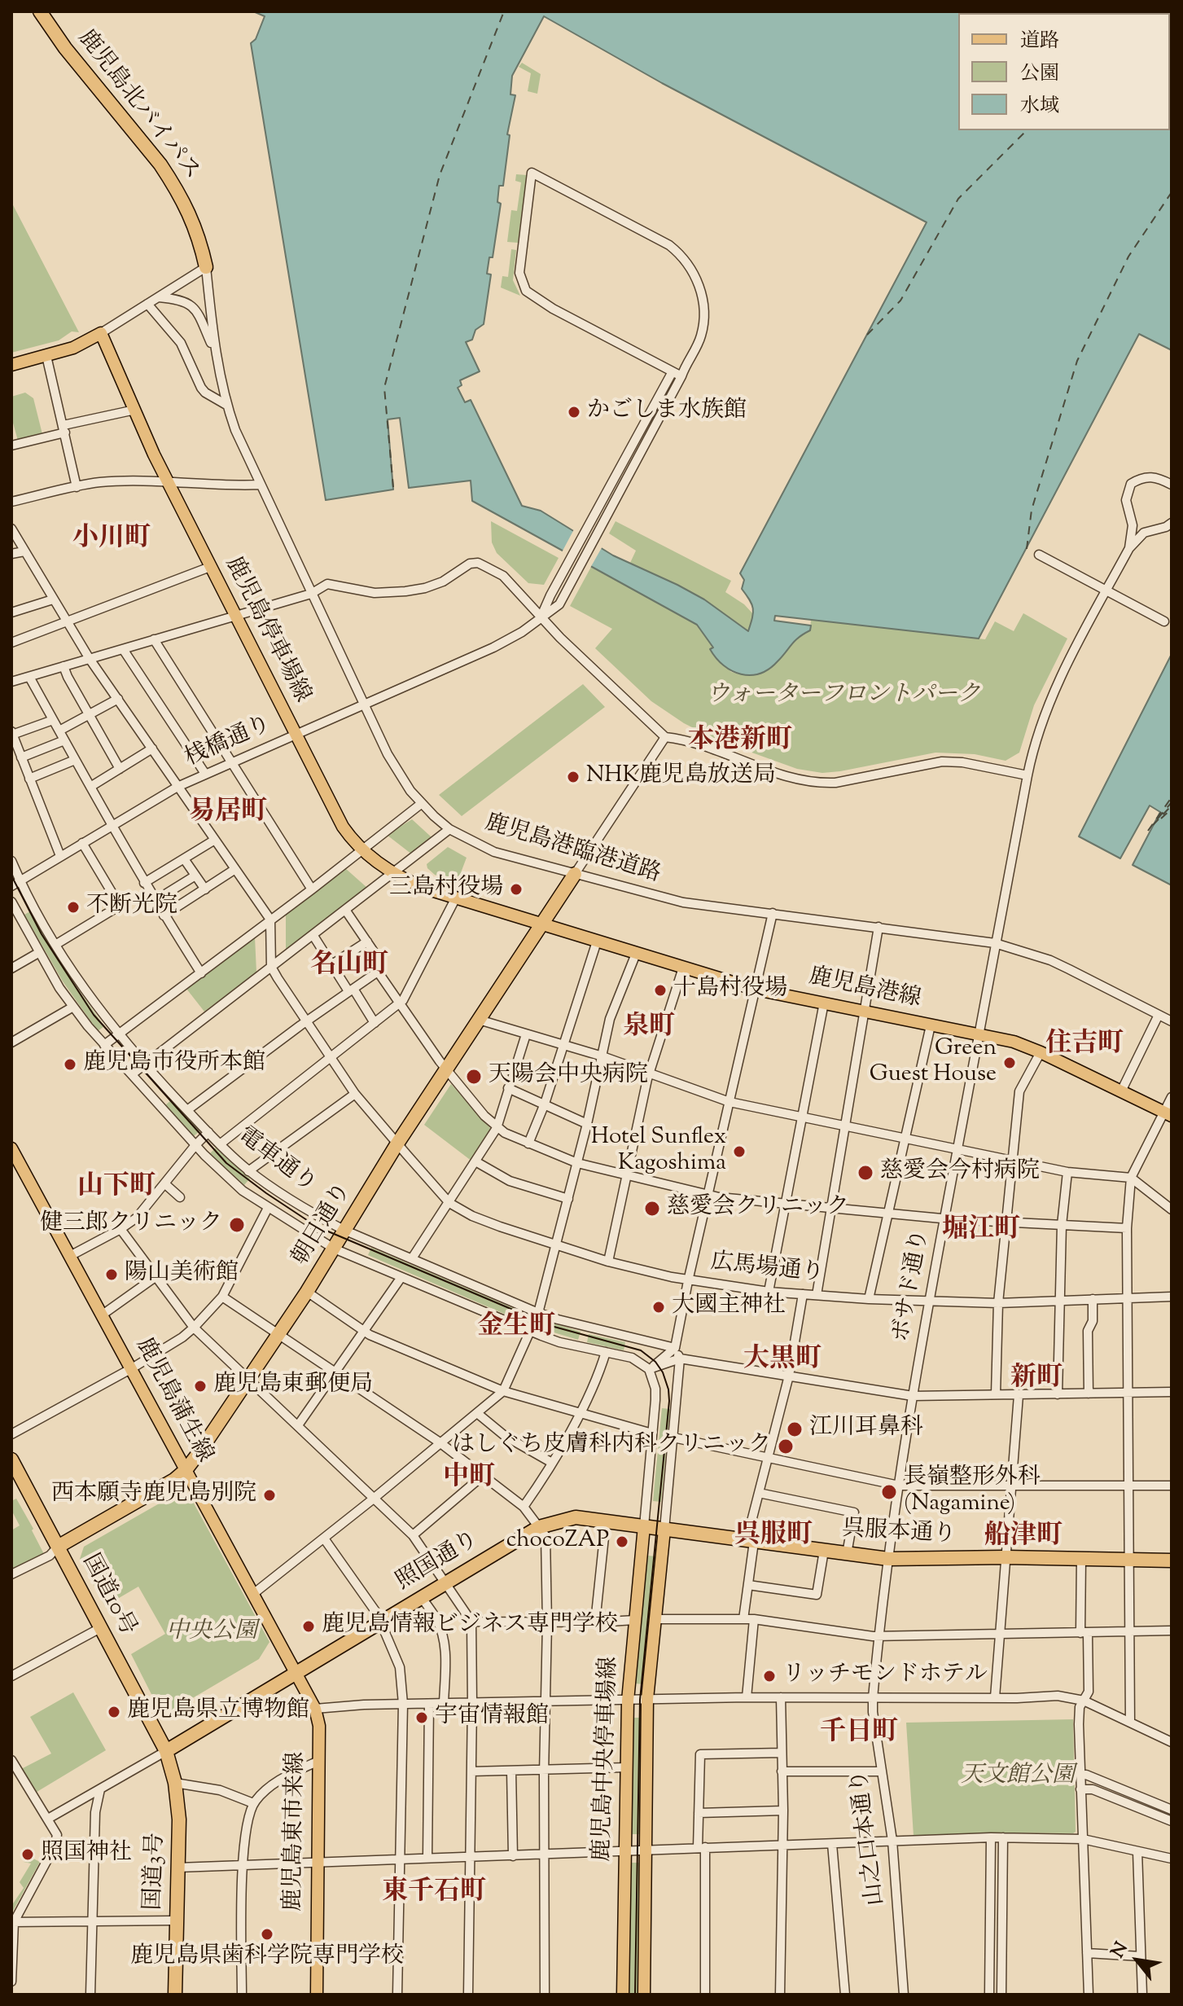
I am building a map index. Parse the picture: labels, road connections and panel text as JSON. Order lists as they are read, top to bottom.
{
  "streets": {
    "highway": [
      "鹿児島北バイパス",
      "朝日通り",
      "呉服本通り",
      "照国通り",
      "国道10号",
      "国道3号"
    ],
    "main road": [
      "鹿児島停車場線",
      "鹿児島港線",
      "鹿児島蒲生線",
      "鹿児島中央停車場線",
      "鹿児島東市来線"
    ],
    "street": [
      "桟橋通り",
      "鹿児島港臨港道路",
      "電車通り",
      "広馬場通り",
      "ボサド通り",
      "山之口本通り"
    ]
  },
  "crossings": [
    ["鹿児島北バイパス", "鹿児島港臨港道路"],
    ["鹿児島停車場線", "桟橋通り"],
    ["鹿児島停車場線", "鹿児島港線"],
    ["鹿児島停車場線", "朝日通り"],
    ["桟橋通り", "鹿児島港臨港道路"],
    ["桟橋通り", "電車通り"],
    ["鹿児島港臨港道路", "朝日通り"],
    ["鹿児島港臨港道路", "ボサド通り"],
    ["鹿児島港線", "朝日通り"],
    ["鹿児島港線", "ボサド通り"],
    ["電車通り", "朝日通り"],
    ["朝日通り", "広馬場通り"],
    ["朝日通り", "鹿児島蒲生線"],
    ["朝日通り", "国道10号"],
    ["広馬場通り", "ボサド通り"],
    ["ボサド通り", "呉服本通り"],
    ["ボサド通り", "山之口本通り"],
    ["鹿児島蒲生線", "照国通り"],
    ["鹿児島蒲生線", "鹿児島東市来線"],
    ["呉服本通り", "照国通り"],
    ["呉服本通り", "鹿児島中央停車場線"],
    ["呉服本通り", "山之口本通り"],
    ["照国通り", "国道10号"],
    ["照国通り", "鹿児島中央停車場線"],
    ["照国通り", "鹿児島東市来線"],
    ["照国通り", "国道3号"],
    ["国道10号", "国道3号"]
  ],
  "districts": [
    "小川町",
    "本港新町",
    "易居町",
    "名山町",
    "泉町",
    "住吉町",
    "山下町",
    "堀江町",
    "金生町",
    "大黒町",
    "新町",
    "中町",
    "呉服町",
    "船津町",
    "千日町",
    "東千石町"
  ],
  "parks": ["ウォーターフロントパーク", "中央公園", "天文館公園"],
  "places": [
    "かごしま水族館",
    "NHK鹿児島放送局",
    "三島村役場",
    "不断光院",
    "十島村役場",
    "Green Guest House",
    "鹿児島市役所本館",
    "天陽会中央病院",
    "Hotel Sunflex Kagoshima",
    "慈愛会今村病院",
    "慈愛会クリニック",
    "健三郎クリニック",
    "陽山美術館",
    "大國主神社",
    "鹿児島東郵便局",
    "江川耳鼻科",
    "はしぐち皮膚科内科クリニック",
    "長嶺整形外科 (Nagamine)",
    "西本願寺鹿児島別院",
    "chocoZAP",
    "鹿児島情報ビジネス専門学校",
    "リッチモンドホテル",
    "鹿児島県立博物館",
    "宇宙情報館",
    "照国神社",
    "鹿児島県歯科学院専門学校"
  ],
  "legend": ["道路", "公園", "水域"],
  "north": "top left"
}
